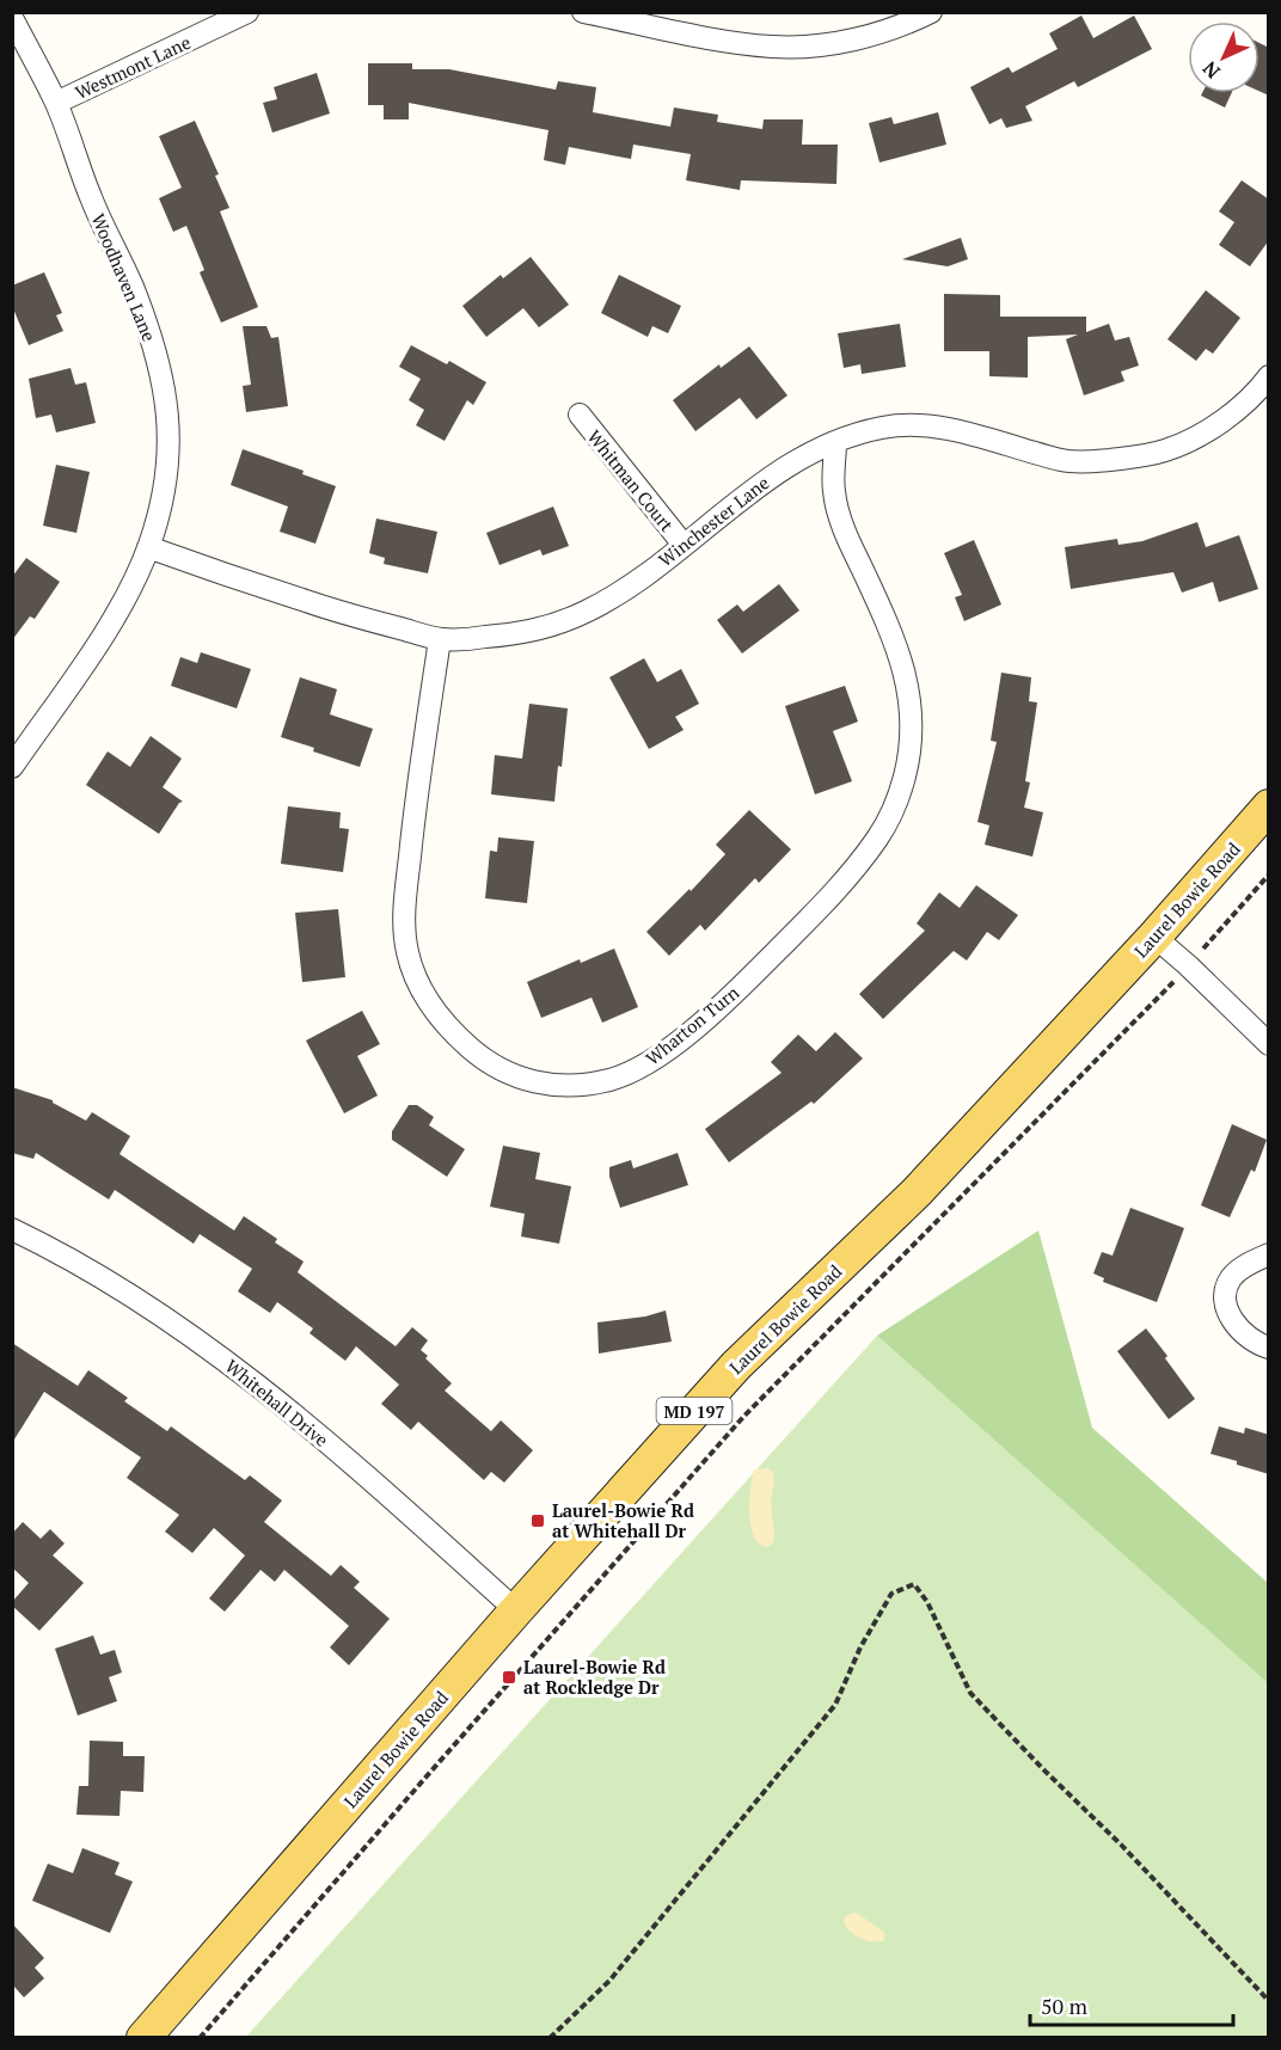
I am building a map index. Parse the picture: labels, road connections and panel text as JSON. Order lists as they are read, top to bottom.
{
  "streets": {
    "main road": ["Laurel Bowie Road", "MD 197"],
    "street": [
      "Westmont Lane",
      "Woodhaven Lane",
      "Whitman Court",
      "Winchester Lane",
      "Wharton Turn",
      "Whitehall Drive"
    ]
  },
  "crossings": [
    ["Westmont Lane", "Woodhaven Lane"],
    ["Woodhaven Lane", "Winchester Lane"],
    ["Whitman Court", "Winchester Lane"],
    ["Winchester Lane", "Wharton Turn"],
    ["Laurel Bowie Road", "Whitehall Drive"]
  ],
  "places": {
    "transit": ["Laurel-Bowie Rd at Whitehall Dr", "Laurel-Bowie Rd at Rockledge Dr"]
  },
  "scale_bar": "50 m",
  "north": "bottom left"
}
